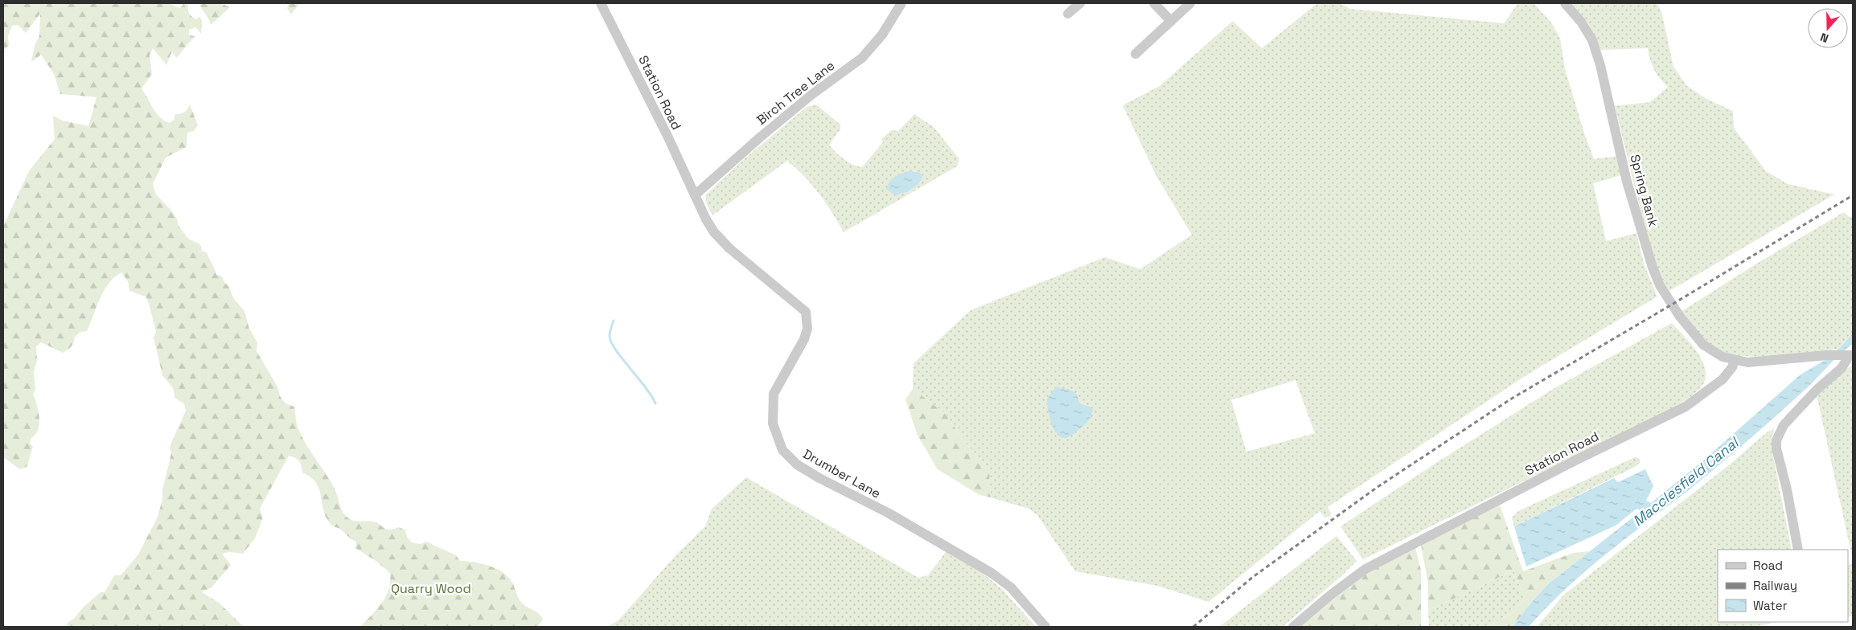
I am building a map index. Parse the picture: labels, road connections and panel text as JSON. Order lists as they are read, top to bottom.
{
  "streets": {
    "street": [
      "Station Road",
      "Birch Tree Lane",
      "Spring Bank",
      "Drumber Lane"
    ]
  },
  "crossings": [
    ["Station Road", "Birch Tree Lane"],
    ["Station Road", "Spring Bank"],
    ["Station Road", "Drumber Lane"],
    ["Birch Tree Lane", "Drumber Lane"]
  ],
  "water": ["Macclesfield Canal"],
  "parks": ["Quarry Wood"],
  "legend": ["Road", "Railway", "Water"],
  "north": "bottom"
}
